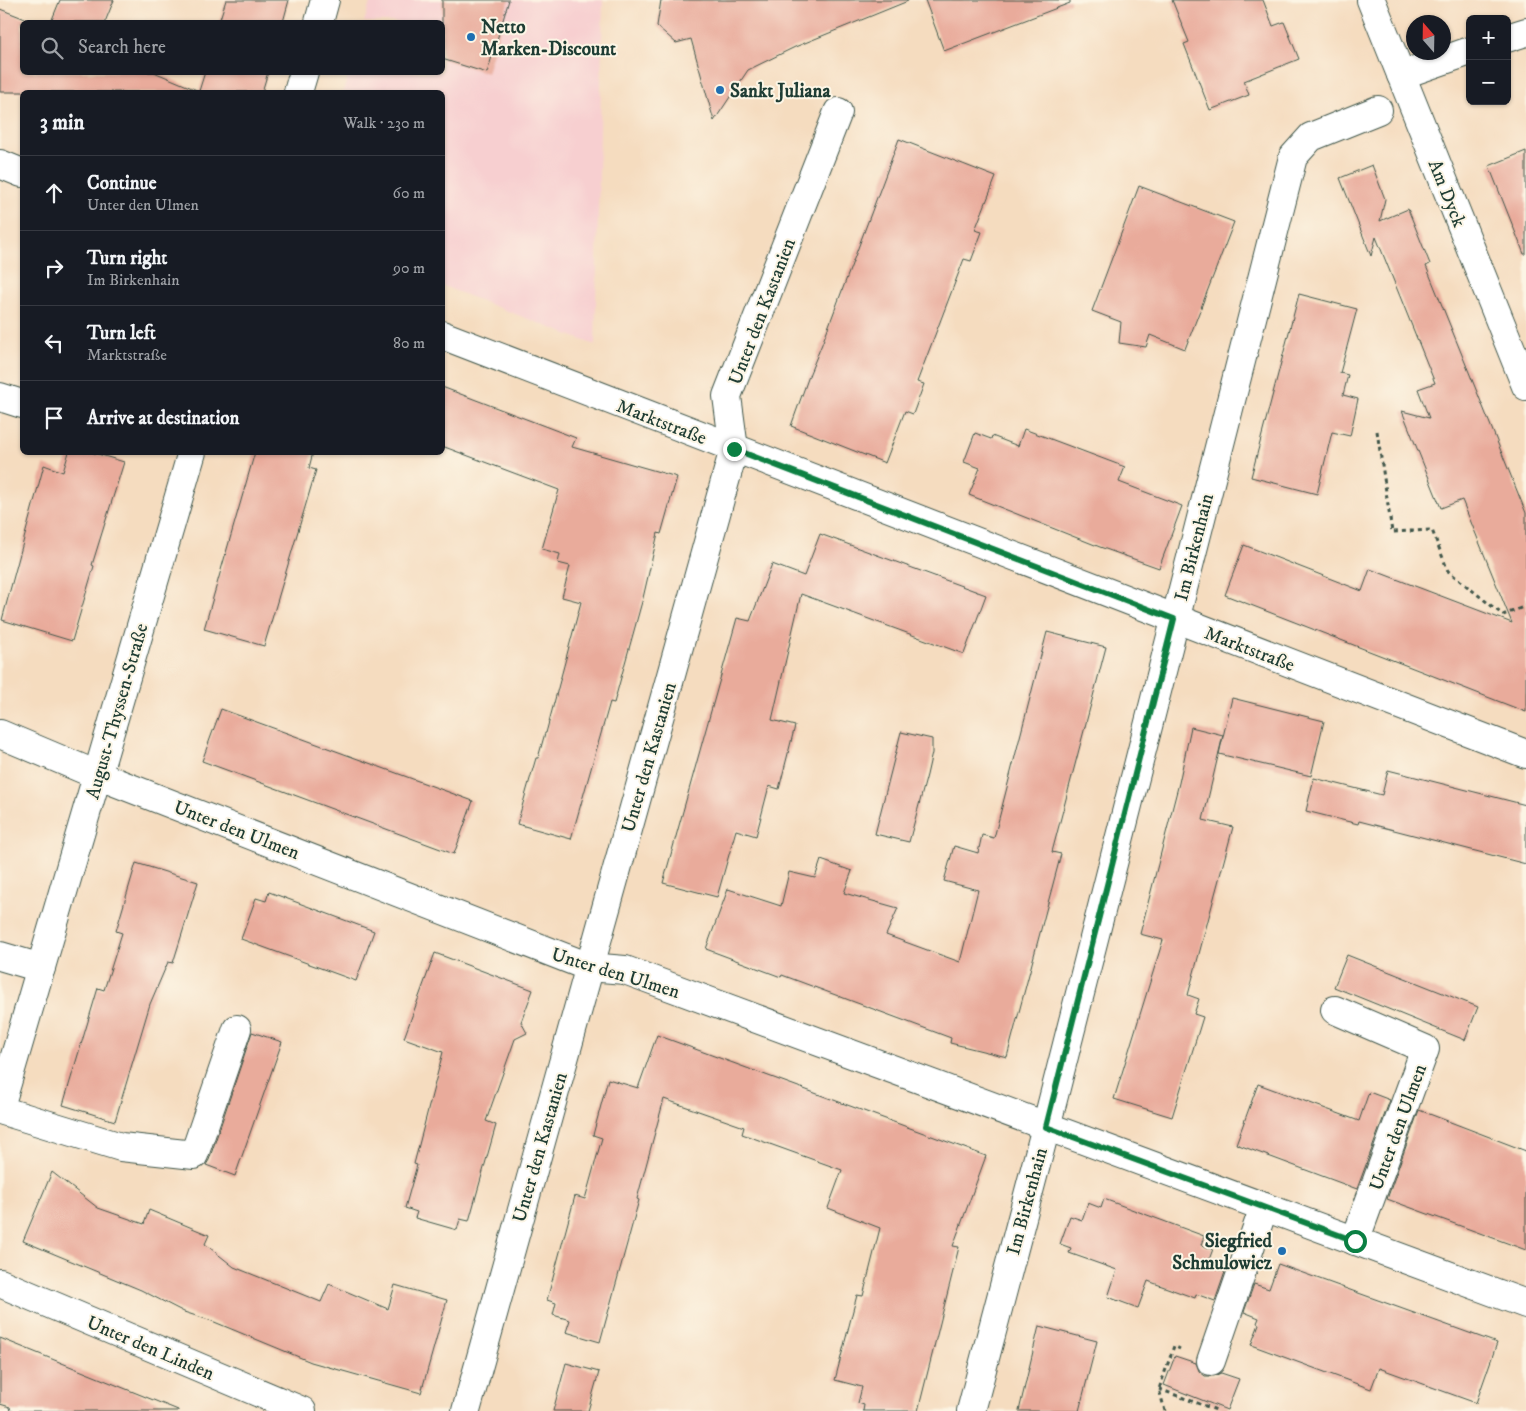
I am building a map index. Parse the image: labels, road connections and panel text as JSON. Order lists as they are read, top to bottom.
{
  "streets": {
    "street": [
      "Am Dyck",
      "Unter den Kastanien",
      "Marktstraße",
      "Im Birkenhain",
      "August-Thyssen-Straße",
      "Unter den Ulmen",
      "Unter den Linden"
    ]
  },
  "crossings": [
    ["Unter den Kastanien", "Marktstraße"],
    ["Unter den Kastanien", "Unter den Ulmen"],
    ["Marktstraße", "Im Birkenhain"],
    ["Im Birkenhain", "Unter den Ulmen"],
    ["August-Thyssen-Straße", "Unter den Ulmen"]
  ],
  "places": ["Netto Marken-Discount", "Sankt Juliana", "Siegfried Schmulowicz"],
  "north": "top",
  "page": {
    "map_buttons": ["+", "−"],
    "search": "Search here",
    "heading": ["3 min", "Walk · 230 m"],
    "list": [
      ["Continue", "Unter den Ulmen", "60 m"],
      ["Turn right", "Im Birkenhain", "90 m"],
      ["Turn left", "Marktstraße", "80 m"],
      "Arrive at destination"
    ]
  }
}
